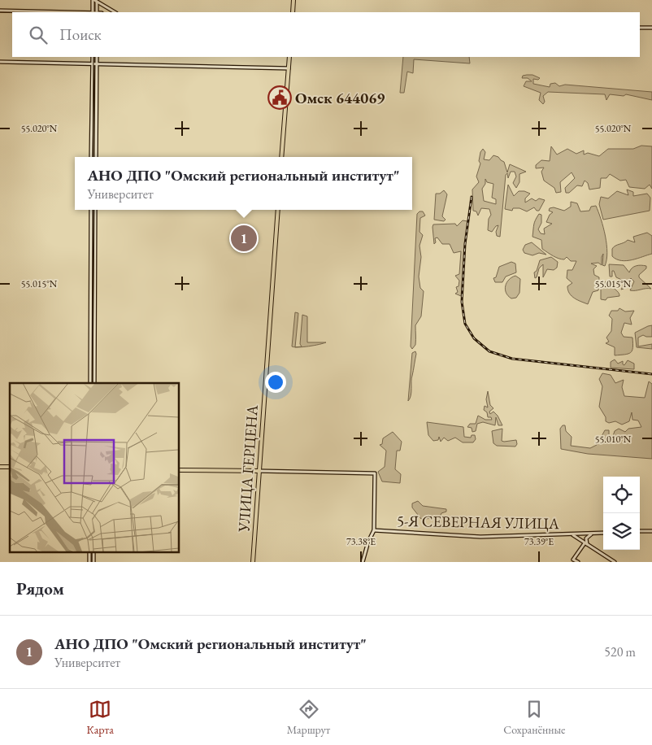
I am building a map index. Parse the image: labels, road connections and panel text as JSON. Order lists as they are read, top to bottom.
{
  "streets": {
    "main road": ["УЛИЦА ГЕРЦЕНА", "5-Я СЕВЕРНАЯ УЛИЦА"]
  },
  "places": {
    "public building": ["Омск 644069"]
  },
  "page": {
    "search": "Поиск",
    "popup": ["АНО ДПО \"Омский региональный институт\"", "Университет"],
    "pins": "1",
    "heading": "Рядом",
    "list": [
      {
        "mark": "1",
        "name": "АНО ДПО \"Омский региональный институт\"",
        "note": "Университет",
        "value": "520 m"
      }
    ],
    "nav": ["Карта", "Маршрут", "Сохранённые"]
  },
  "coordinates": [
    "55.020°N",
    "55.015°N",
    "55.010°N",
    "73.38°E",
    "73.39°E"
  ]
}
